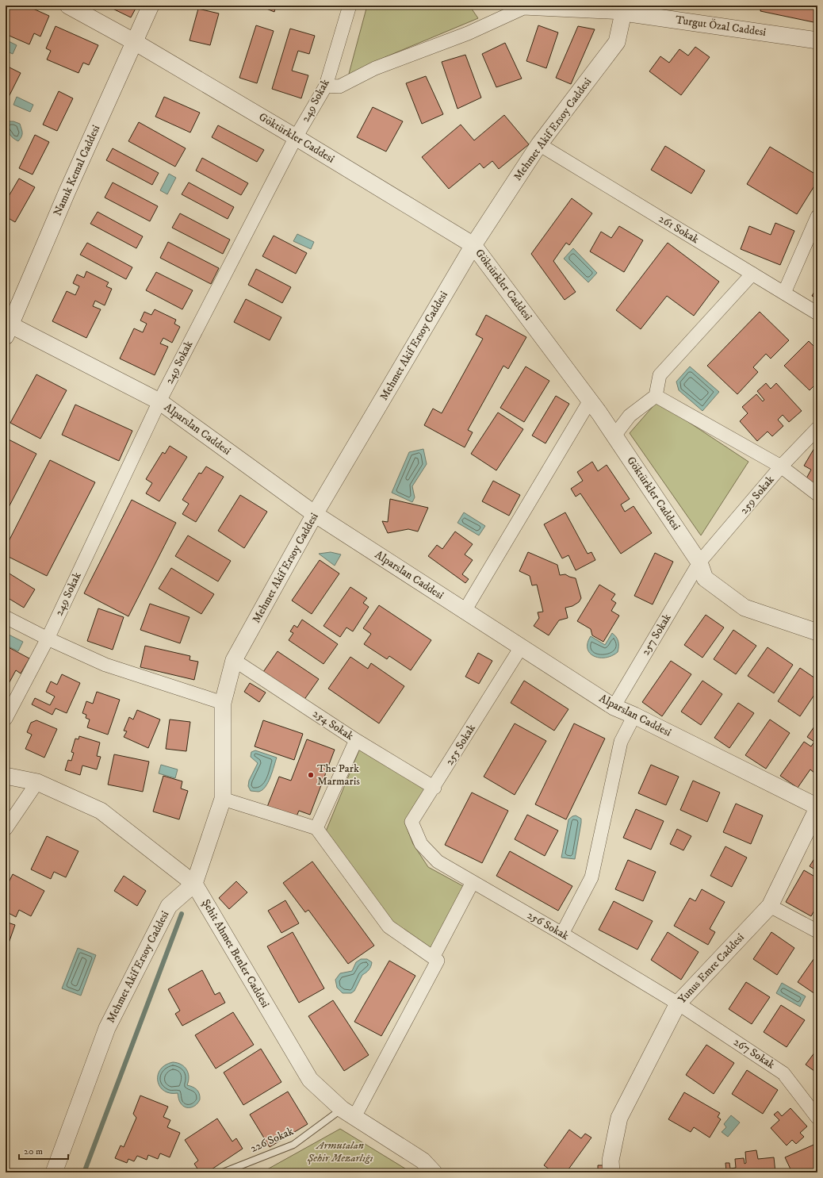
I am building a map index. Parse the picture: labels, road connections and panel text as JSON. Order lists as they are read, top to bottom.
{
  "streets": {
    "street": [
      "Turgut Özal Caddesi",
      "249 Sokak",
      "Mehmet Akif Ersoy Caddesi",
      "Göktürkler Caddesi",
      "Namık Kemal Caddesi",
      "261 Sokak",
      "Alparslan Caddesi",
      "259 Sokak",
      "257 Sokak",
      "254 Sokak",
      "255 Sokak",
      "256 Sokak",
      "Şehit Ahmet Benler Caddesi",
      "Yunus Emre Caddesi",
      "267 Sokak"
    ],
    "lane": ["226 Sokak"]
  },
  "crossings": [
    ["Turgut Özal Caddesi", "Mehmet Akif Ersoy Caddesi"],
    ["249 Sokak", "Göktürkler Caddesi"],
    ["249 Sokak", "Alparslan Caddesi"],
    ["Mehmet Akif Ersoy Caddesi", "Göktürkler Caddesi"],
    ["Mehmet Akif Ersoy Caddesi", "261 Sokak"],
    ["Mehmet Akif Ersoy Caddesi", "Alparslan Caddesi"],
    ["Mehmet Akif Ersoy Caddesi", "254 Sokak"],
    ["Mehmet Akif Ersoy Caddesi", "Şehit Ahmet Benler Caddesi"],
    ["Göktürkler Caddesi", "Namık Kemal Caddesi"],
    ["Göktürkler Caddesi", "259 Sokak"],
    ["Göktürkler Caddesi", "257 Sokak"],
    ["Namık Kemal Caddesi", "Alparslan Caddesi"],
    ["Alparslan Caddesi", "257 Sokak"],
    ["Alparslan Caddesi", "255 Sokak"],
    ["Alparslan Caddesi", "Yunus Emre Caddesi"],
    ["259 Sokak", "257 Sokak"],
    ["254 Sokak", "255 Sokak"],
    ["255 Sokak", "256 Sokak"],
    ["256 Sokak", "Yunus Emre Caddesi"],
    ["256 Sokak", "267 Sokak"],
    ["Şehit Ahmet Benler Caddesi", "226 Sokak"],
    ["Yunus Emre Caddesi", "267 Sokak"]
  ],
  "parks": ["Armutalan Şehir Mezarlığı"],
  "places": ["The Park Marmaris"],
  "scale_bar": "20 m"
}
